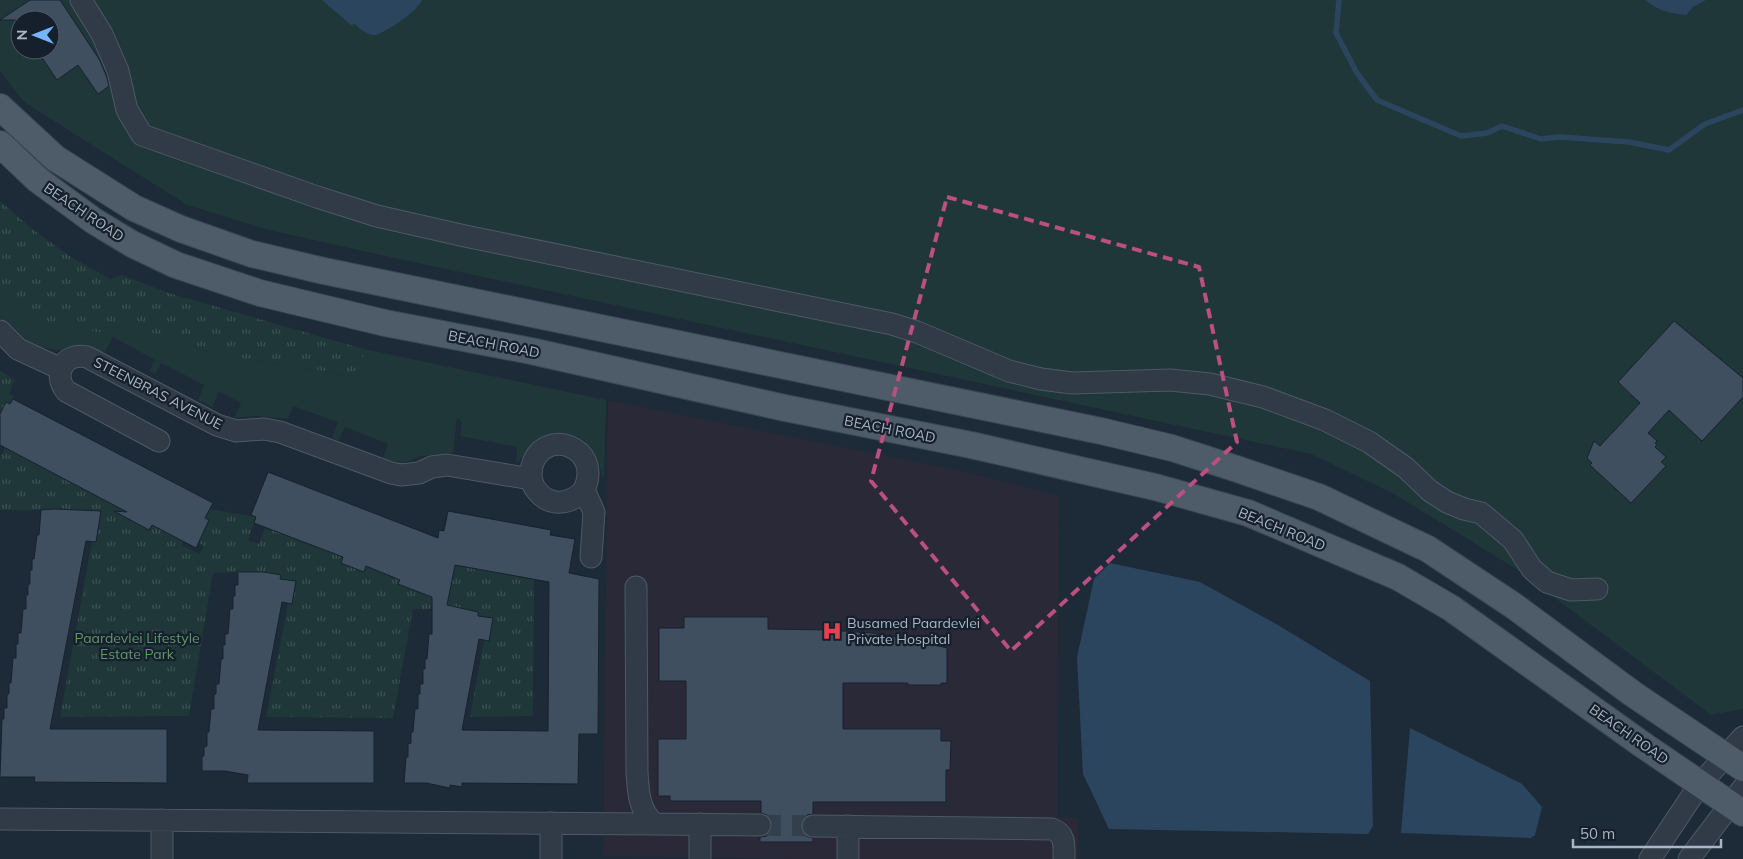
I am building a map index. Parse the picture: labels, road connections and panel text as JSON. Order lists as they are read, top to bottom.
{
  "streets": {
    "main road": ["BEACH ROAD"],
    "street": ["STEENBRAS AVENUE"]
  },
  "parks": ["Paardevlei Lifestyle Estate Park"],
  "places": {
    "hospital": ["Busamed Paardevlei Private Hospital"]
  },
  "scale_bar": "50 m",
  "north": "left"
}
